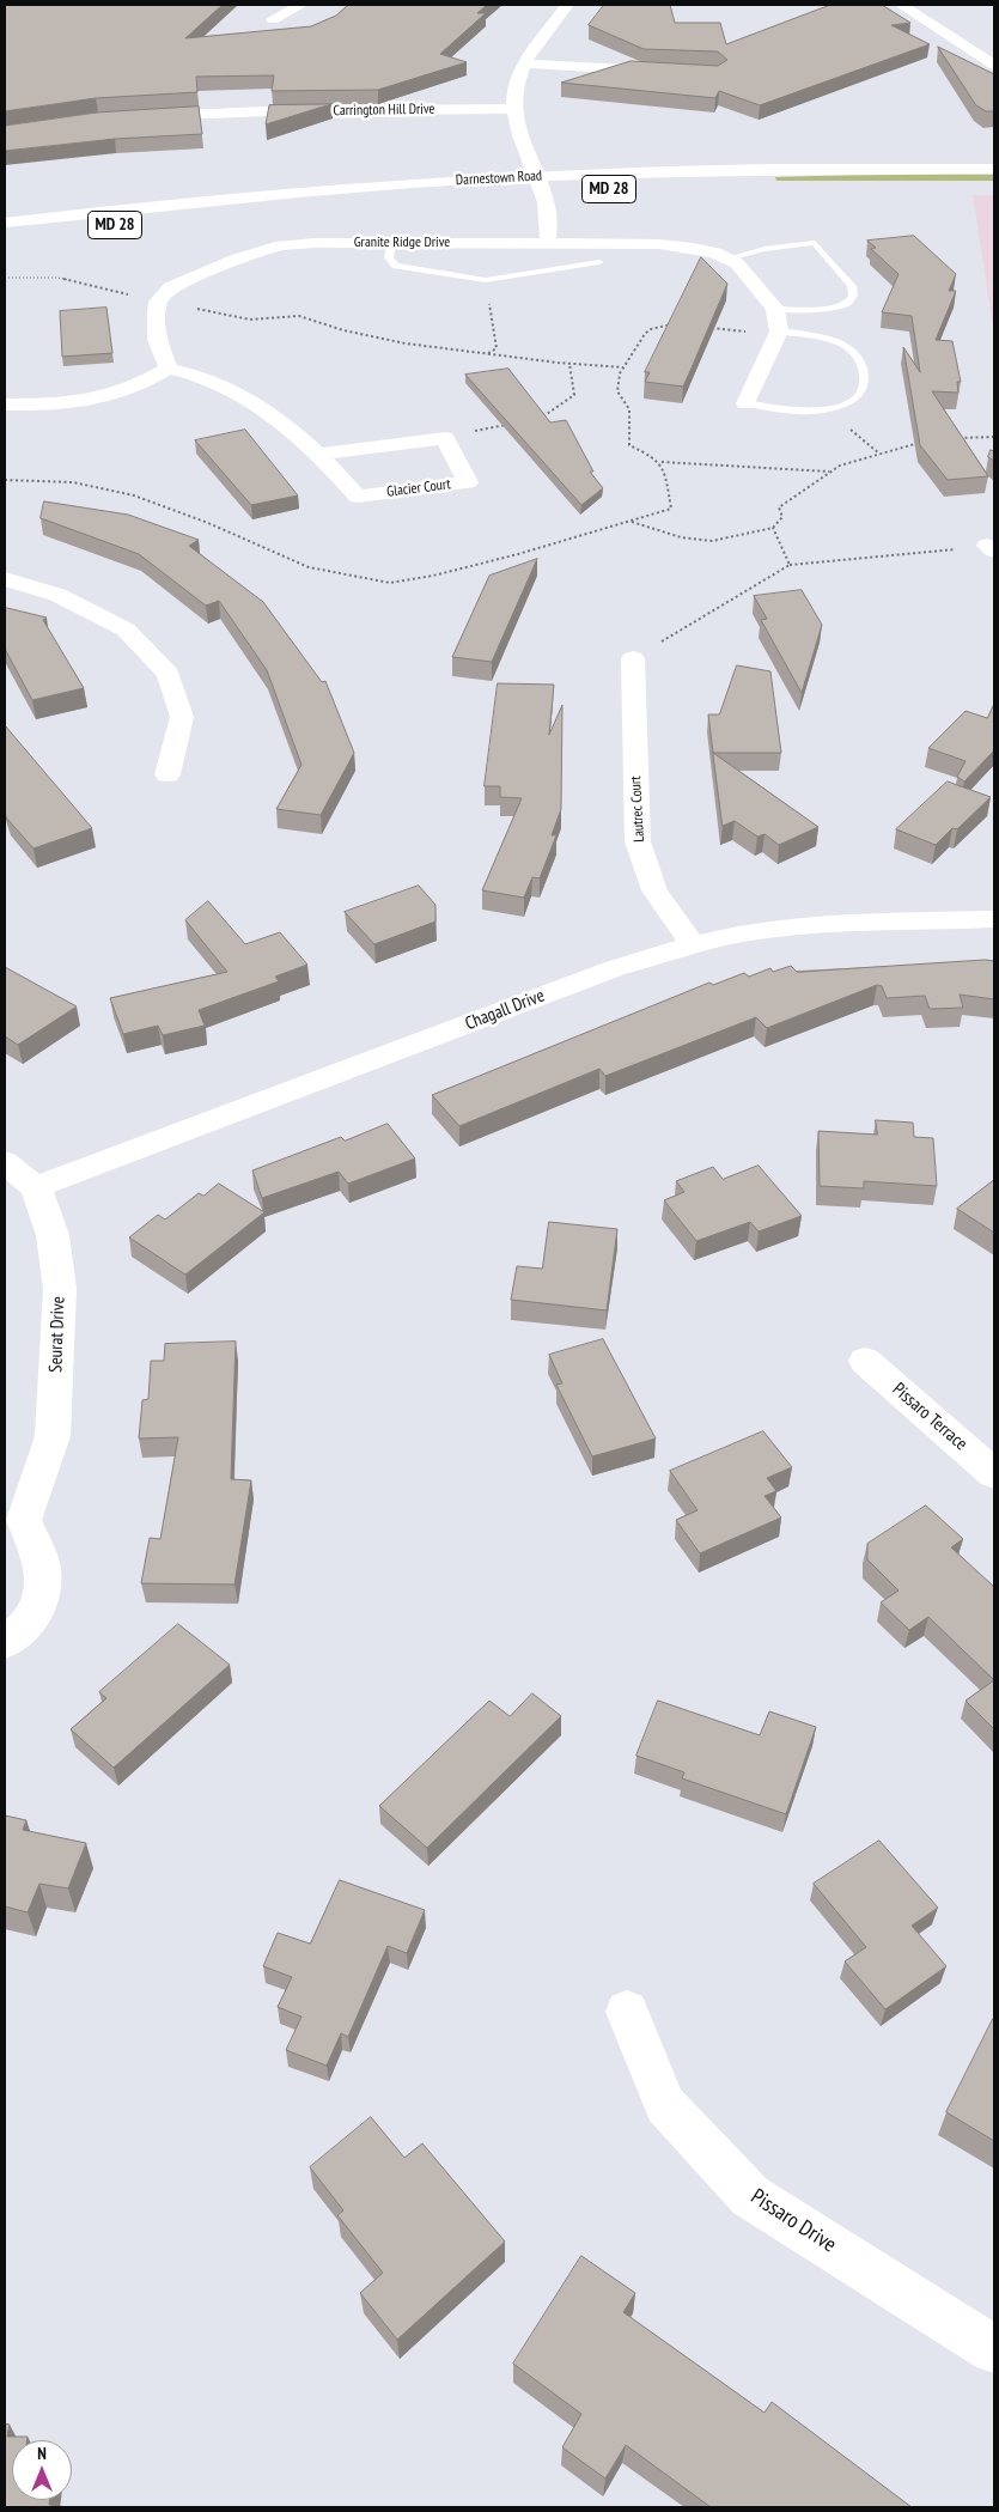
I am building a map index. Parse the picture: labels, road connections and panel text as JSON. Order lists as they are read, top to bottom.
{
  "streets": {
    "street": [
      "Carrington Hill Drive",
      "Darnestown Road",
      "MD 28",
      "Granite Ridge Drive",
      "Glacier Court",
      "Lautrec Court",
      "Chagall Drive",
      "Seurat Drive",
      "Pissaro Terrace",
      "Pissaro Drive"
    ]
  },
  "crossings": [
    ["Lautrec Court", "Chagall Drive"],
    ["Chagall Drive", "Seurat Drive"]
  ],
  "north": "top"
}
